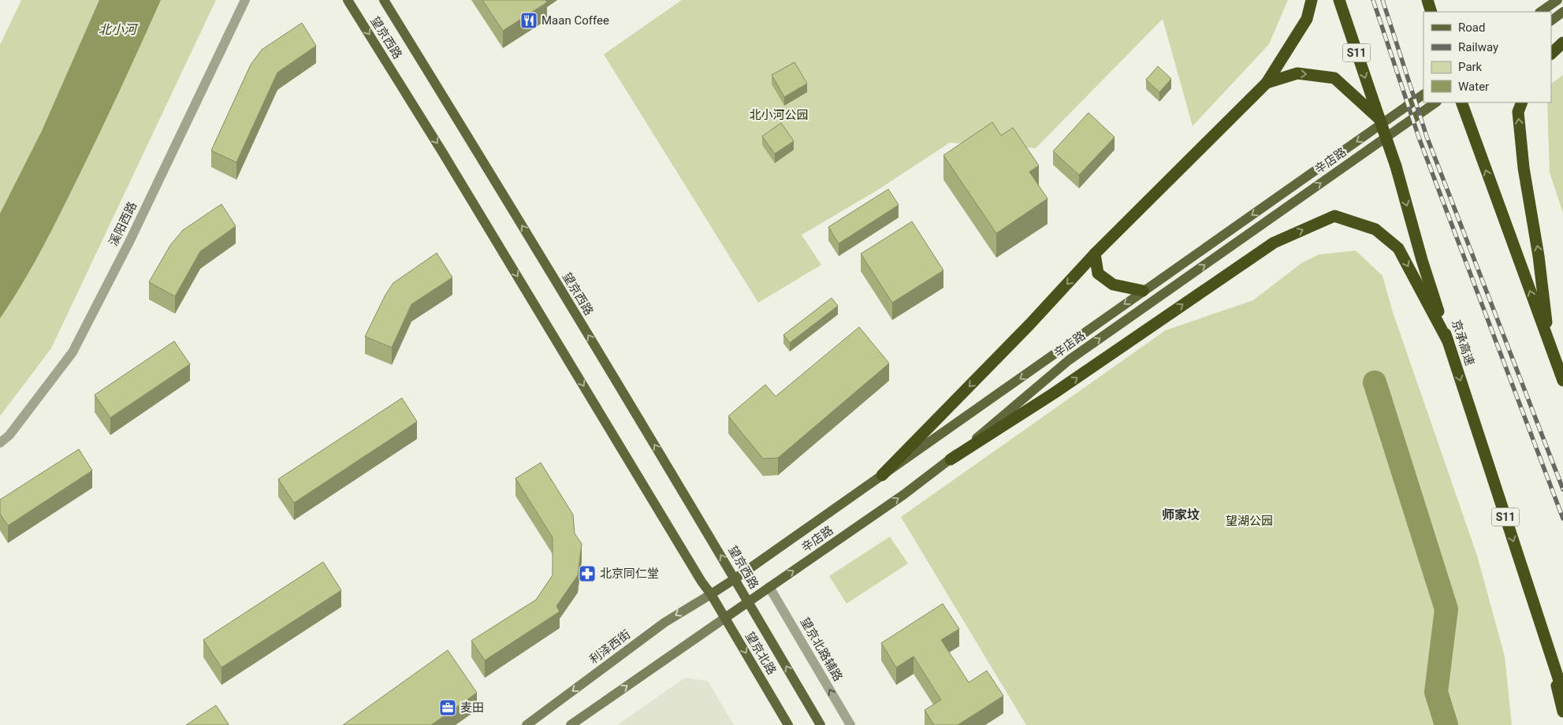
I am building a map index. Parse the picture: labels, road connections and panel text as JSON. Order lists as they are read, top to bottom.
{
  "streets": {
    "highway": ["S11", "京承高速"],
    "main road": ["望京西路", "辛店路", "望京北路"],
    "street": ["溪阳西路", "利泽西街", "望京北路辅路"]
  },
  "crossings": [
    ["望京西路", "辛店路"],
    ["望京西路", "利泽西街"],
    ["望京西路", "望京北路"],
    ["辛店路", "利泽西街"],
    ["辛店路", "望京北路辅路"],
    ["辛店路", "望京北路"],
    ["利泽西街", "望京北路"]
  ],
  "one_way": ["望京北路辅路"],
  "districts": ["师家坟"],
  "water": ["北小河"],
  "parks": ["北小河公园", "望湖公园"],
  "places": {
    "restaurant": ["Maan Coffee"],
    "pharmacy": ["北京同仁堂"],
    "office": ["麦田"]
  },
  "legend": [
    "Road",
    "Railway",
    "Park",
    "Water"
  ]
}
